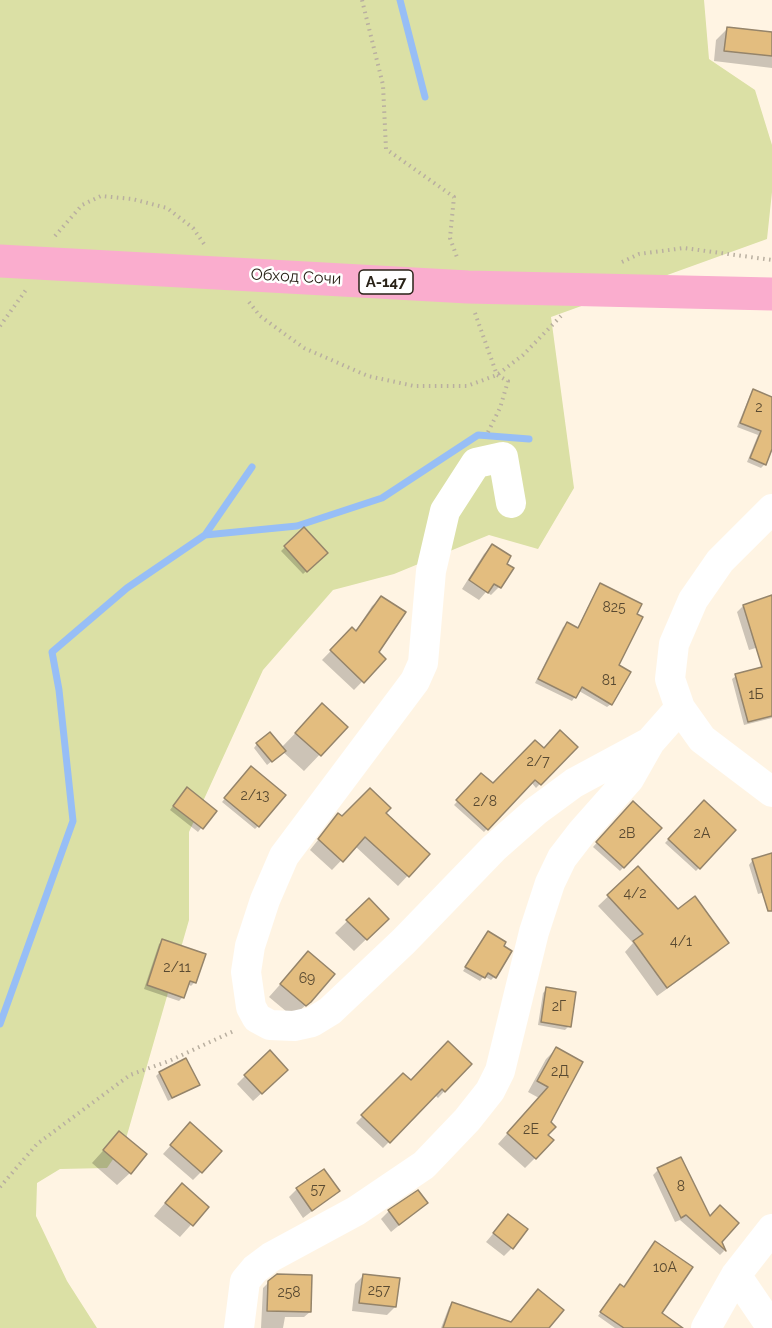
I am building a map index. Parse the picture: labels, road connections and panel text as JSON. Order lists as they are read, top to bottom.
{
  "streets": {
    "highway": ["Обход Сочи", "А-147"]
  },
  "house_numbers": [
    "2",
    "825",
    "81",
    "1Б",
    "2/7",
    "2/13",
    "2/8",
    "2В",
    "2А",
    "4/2",
    "4/1",
    "2/11",
    "69",
    "2Г",
    "2Д",
    "2Е",
    "8",
    "57",
    "10А",
    "257",
    "258"
  ]
}
